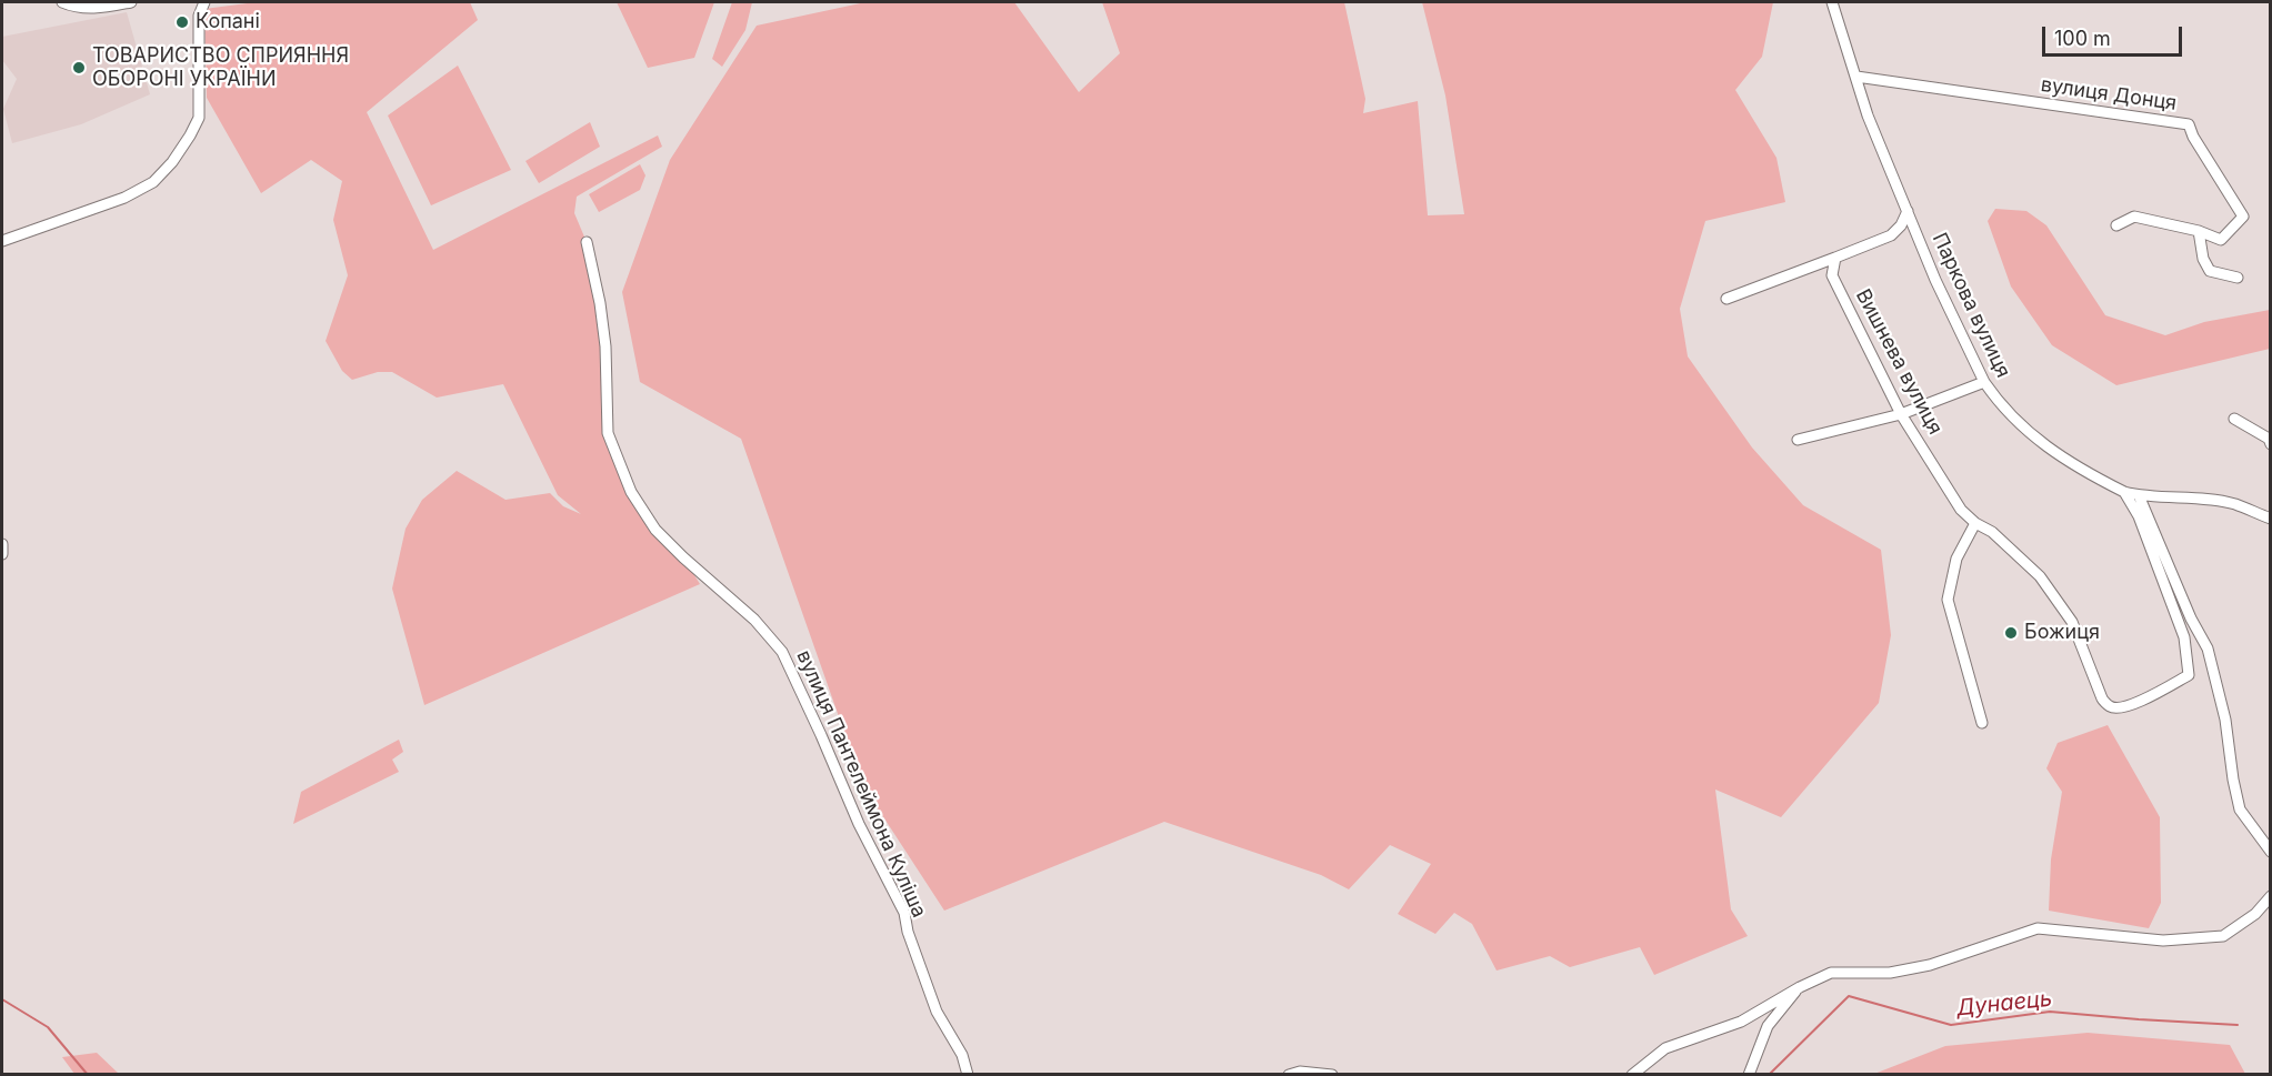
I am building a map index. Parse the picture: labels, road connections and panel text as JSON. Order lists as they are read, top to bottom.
{
  "streets": {
    "street": [
      "вулиця Донця",
      "Паркова вулиця",
      "Вишнева вулиця",
      "вулиця Пантелеймона Куліша"
    ]
  },
  "crossings": [
    ["вулиця Донця", "Паркова вулиця"],
    ["Паркова вулиця", "Вишнева вулиця"]
  ],
  "water": ["Дунаець"],
  "places": ["Копані", "ТОВАРИСТВО СПРИЯННЯ ОБОРОНІ УКРАЇНИ", "Божиця"],
  "scale_bar": "100 m"
}
